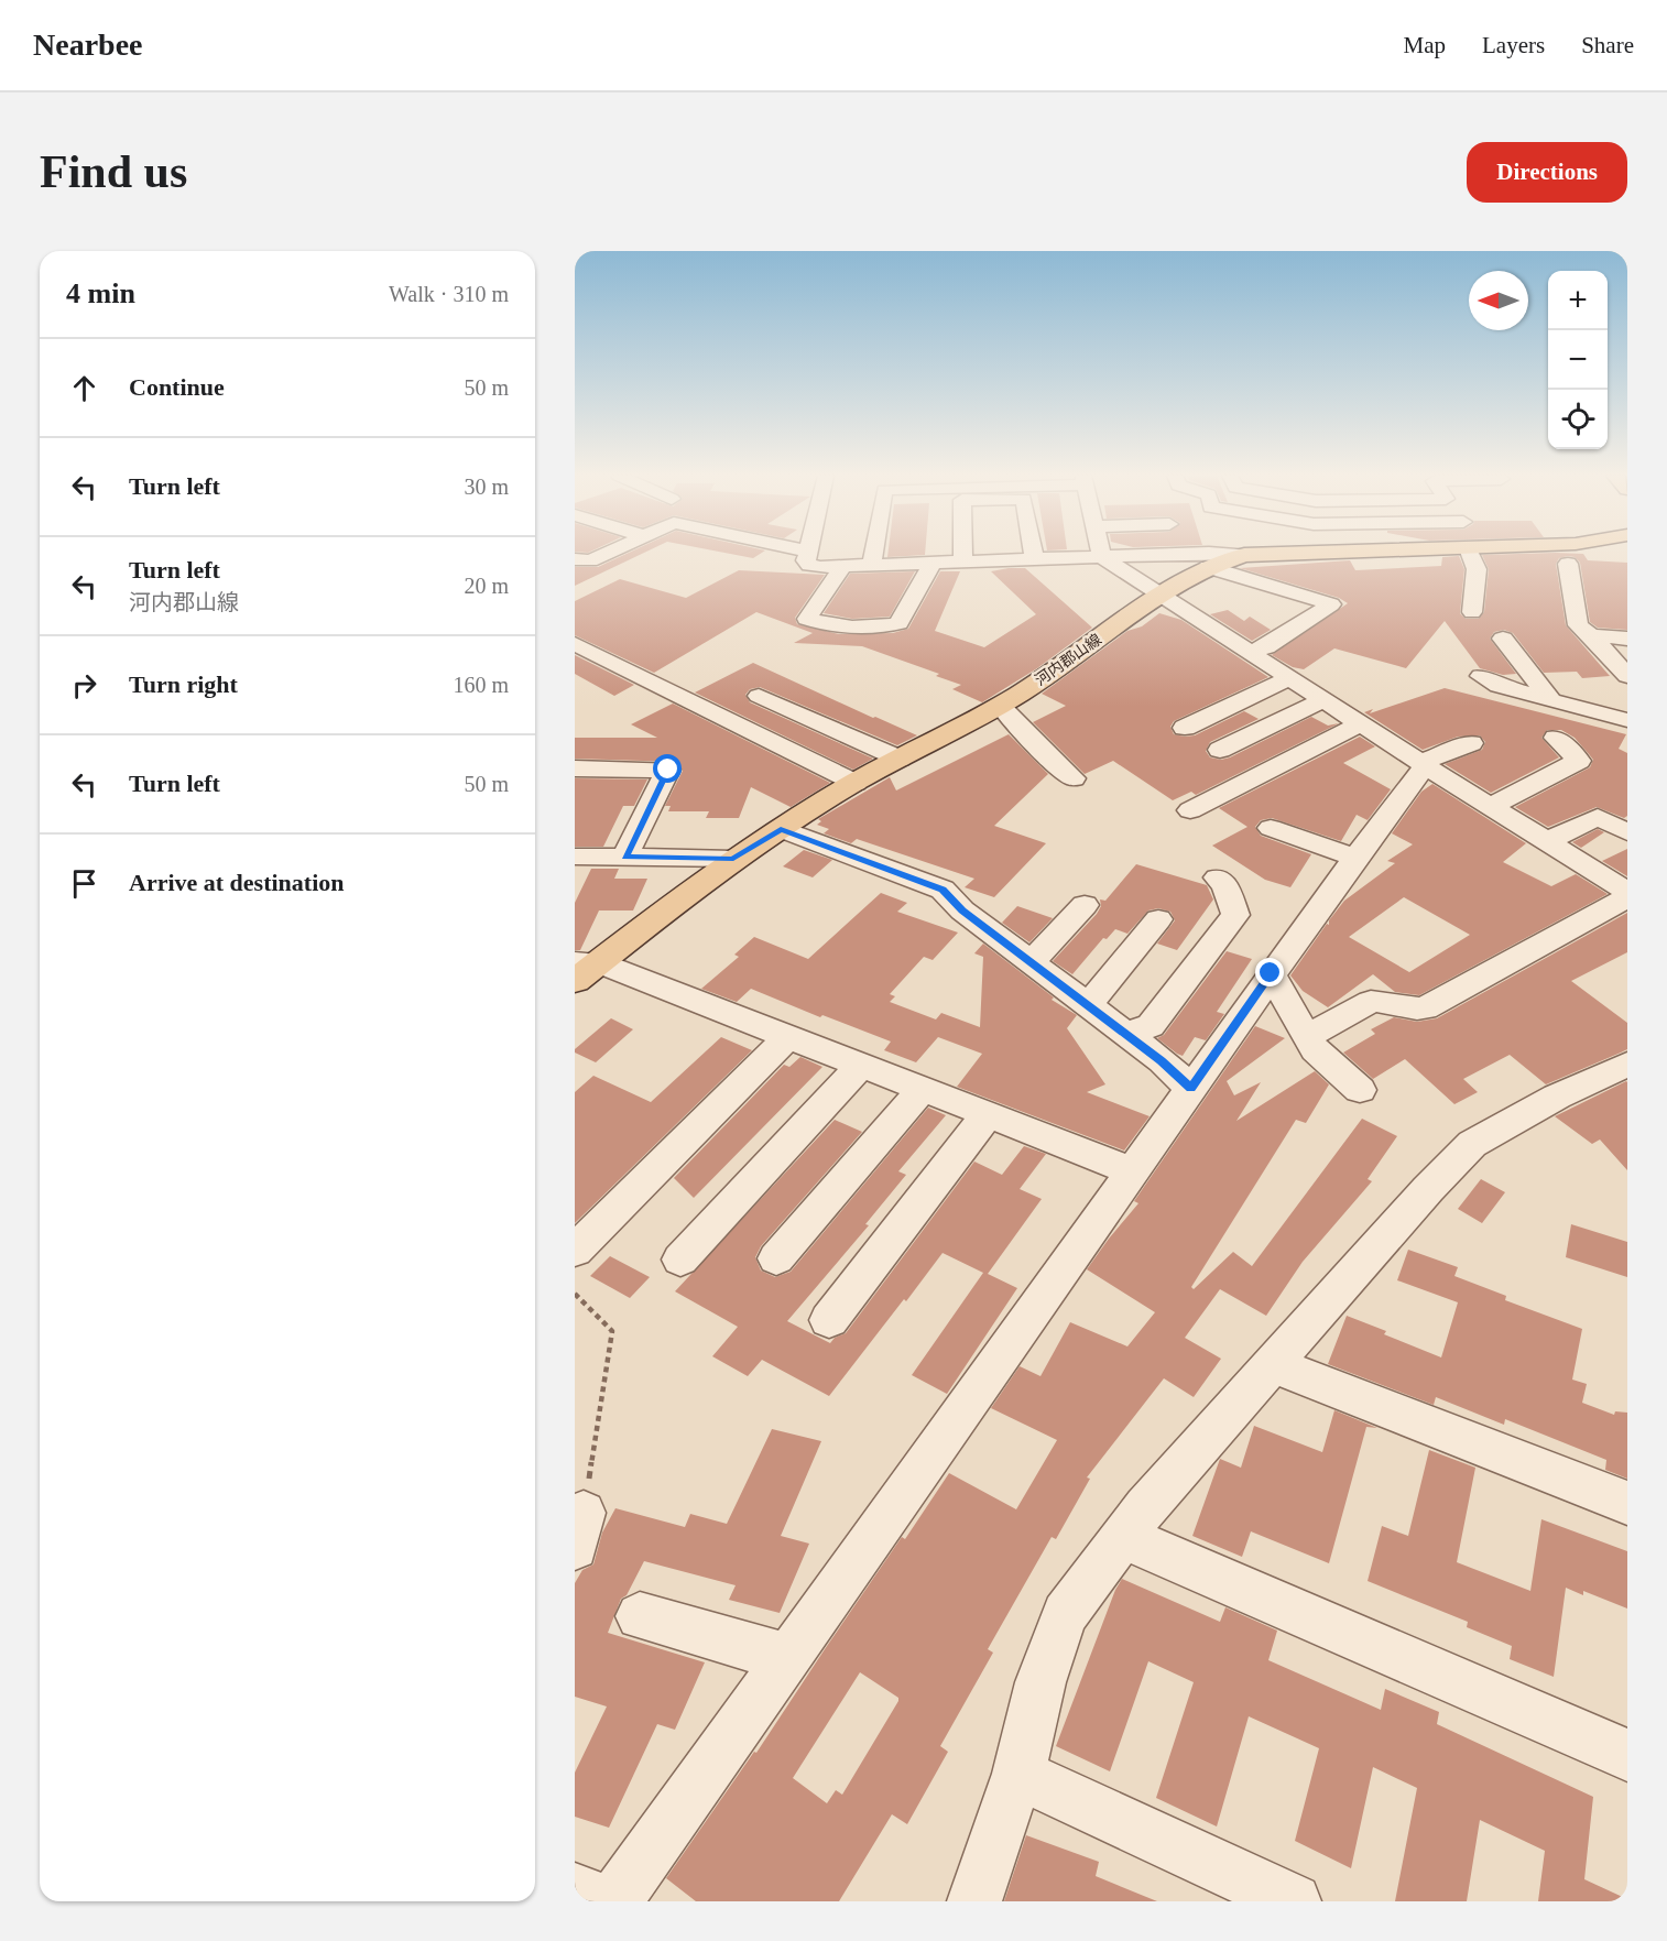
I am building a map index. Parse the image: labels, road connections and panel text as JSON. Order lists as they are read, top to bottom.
{
  "streets": {
    "main road": ["河内郡山線"]
  },
  "north": "left",
  "page": {
    "header": "Nearbee",
    "nav": ["Map", "Layers", "Share"],
    "buttons": "Directions",
    "title": "Find us",
    "heading": ["4 min", "Walk · 310 m"],
    "map_buttons": ["+", "−"],
    "list": [
      ["Continue", "50 m"],
      ["Turn left", "30 m"],
      ["Turn left", "河内郡山線", "20 m"],
      ["Turn right", "160 m"],
      ["Turn left", "50 m"],
      "Arrive at destination"
    ]
  }
}
